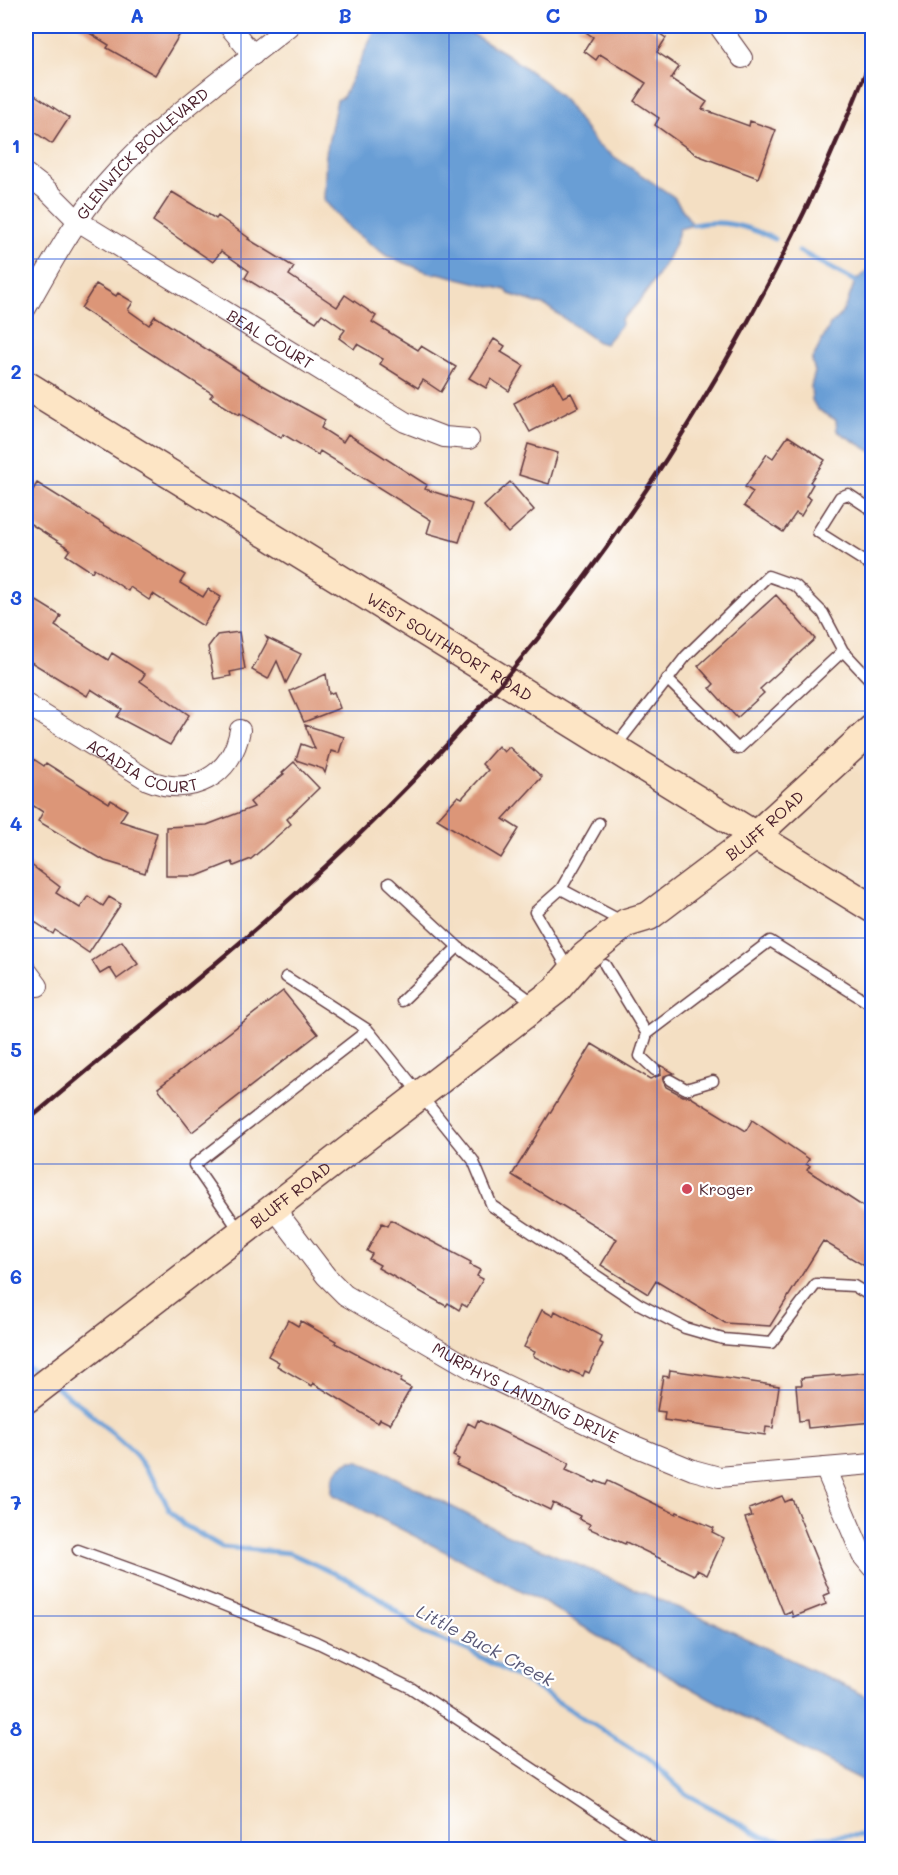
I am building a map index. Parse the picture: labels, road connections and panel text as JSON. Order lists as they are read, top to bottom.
{
  "streets": {
    "main road": ["WEST SOUTHPORT ROAD", "BLUFF ROAD"],
    "street": [
      "GLENWICK BOULEVARD",
      "BEAL COURT",
      "ACADIA COURT",
      "MURPHYS LANDING DRIVE"
    ]
  },
  "crossings": [
    ["GLENWICK BOULEVARD", "BEAL COURT"],
    ["WEST SOUTHPORT ROAD", "BLUFF ROAD"],
    ["BLUFF ROAD", "MURPHYS LANDING DRIVE"]
  ],
  "water": ["Little Buck Creek"],
  "places": ["Kroger"],
  "grid": {
    "columns": [
      "A",
      "B",
      "C",
      "D"
    ],
    "rows": [
      "1",
      "2",
      "3",
      "4",
      "5",
      "6",
      "7",
      "8"
    ]
  }
}
